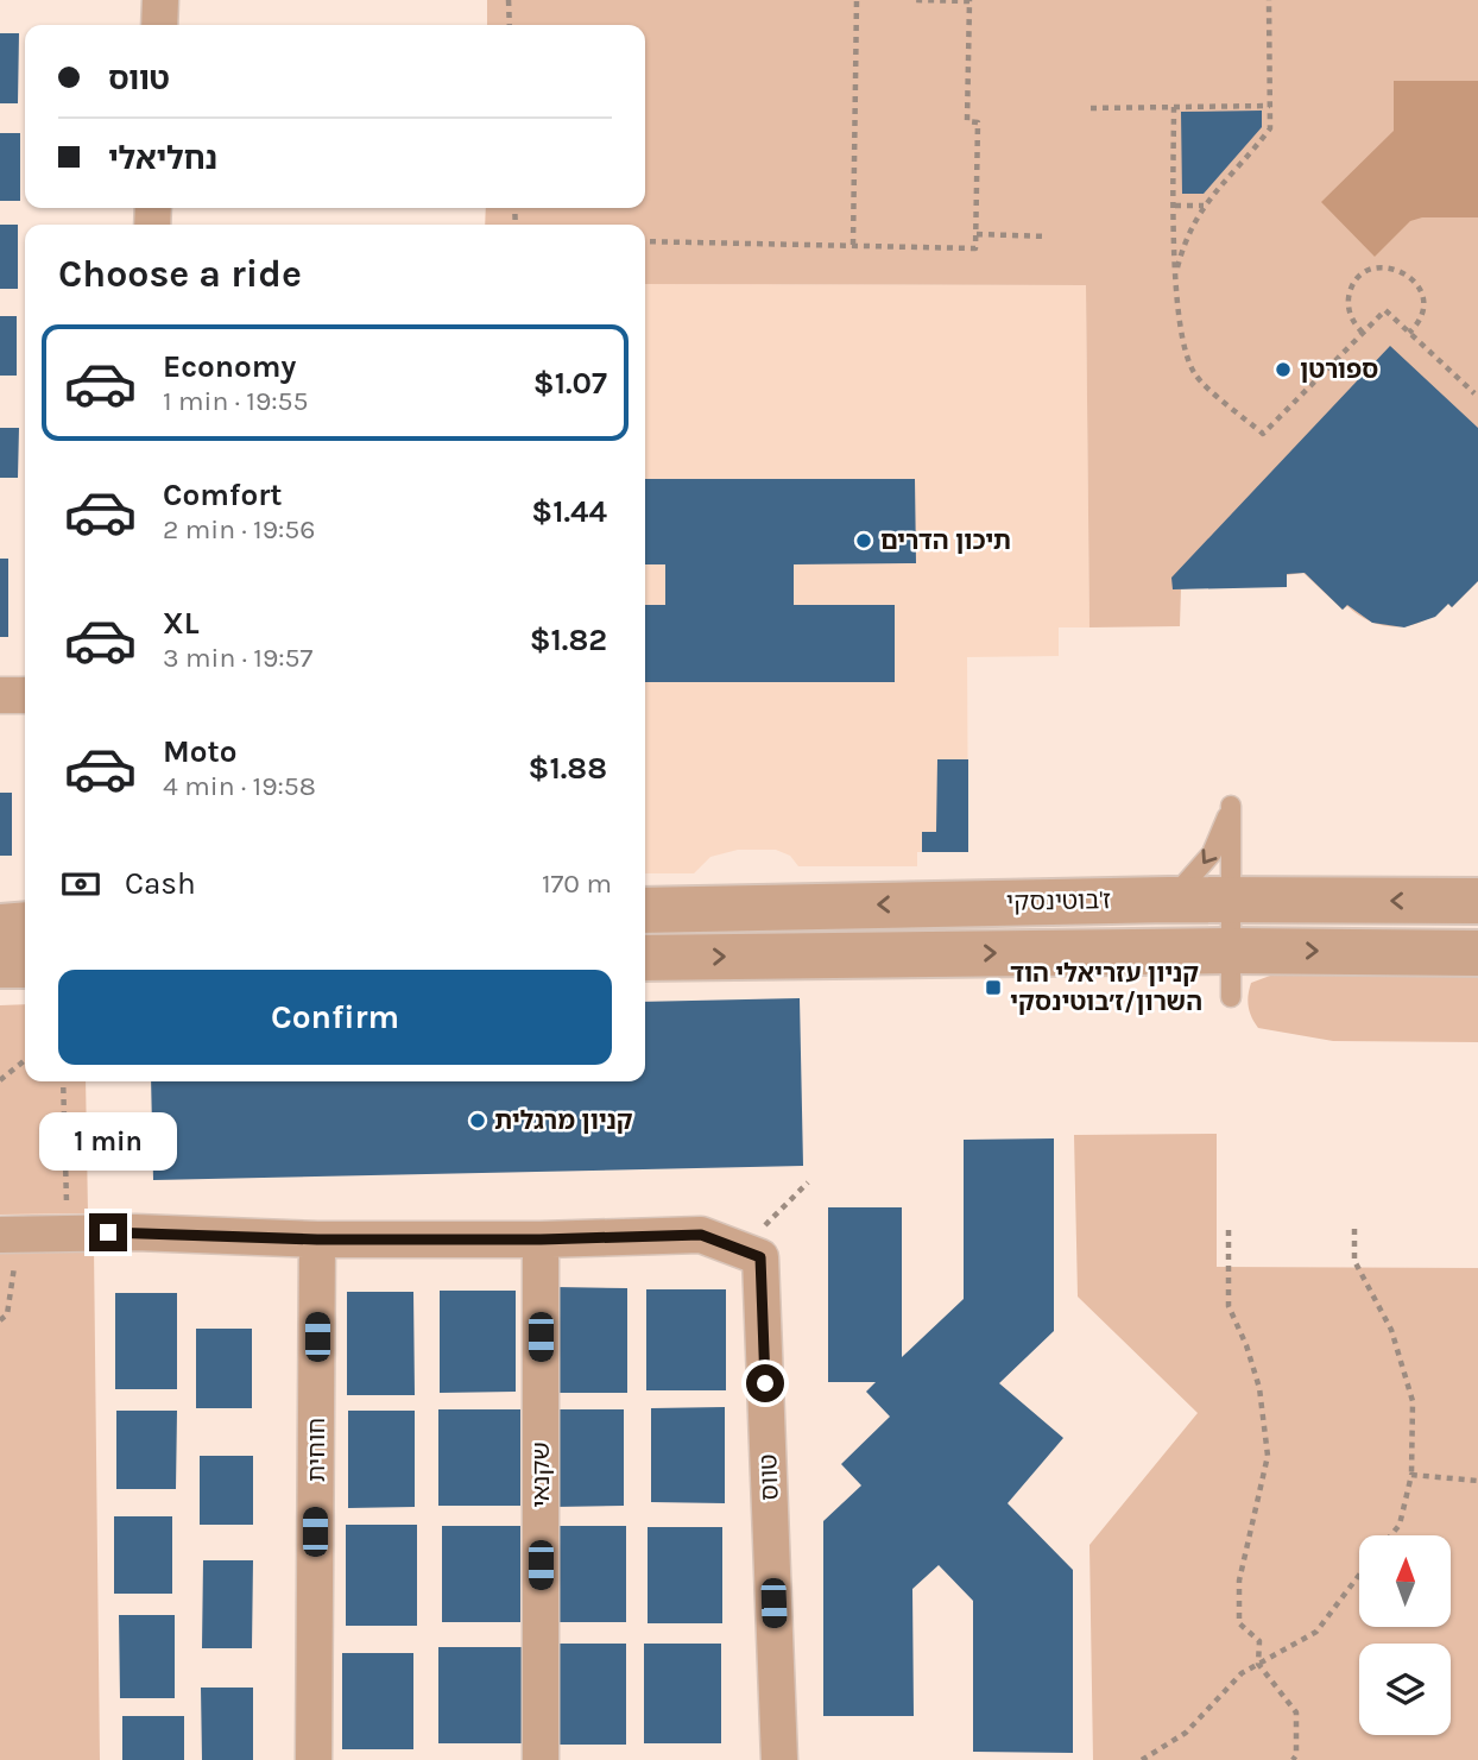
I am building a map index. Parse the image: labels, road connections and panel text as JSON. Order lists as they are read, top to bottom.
{
  "streets": {
    "street": [
      "ז'בוטינסקי",
      "חוחית",
      "שקנאי",
      "טווס"
    ]
  },
  "places": {
    "other": ["ספורטן", "תיכון הדרים", "קניון מרגלית"],
    "transit": ["קניון עזריאלי הוד השרון/ז׳בוטינסקי"]
  },
  "north": "top",
  "page": {
    "banner": ["טווס", "נחליאלי"],
    "heading": "Choose a ride",
    "list": [
      {
        "name": "Economy",
        "note": "1 min · 19:55",
        "value": "$1.07"
      },
      {
        "name": "Comfort",
        "note": "2 min · 19:56",
        "value": "$1.44"
      },
      {
        "name": "XL",
        "note": "3 min · 19:57",
        "value": "$1.82"
      },
      {
        "name": "Moto",
        "note": "4 min · 19:58",
        "value": "$1.88"
      }
    ],
    "pay": ["Cash", "170 m"],
    "buttons": "Confirm",
    "bubble": "1 min"
  }
}
